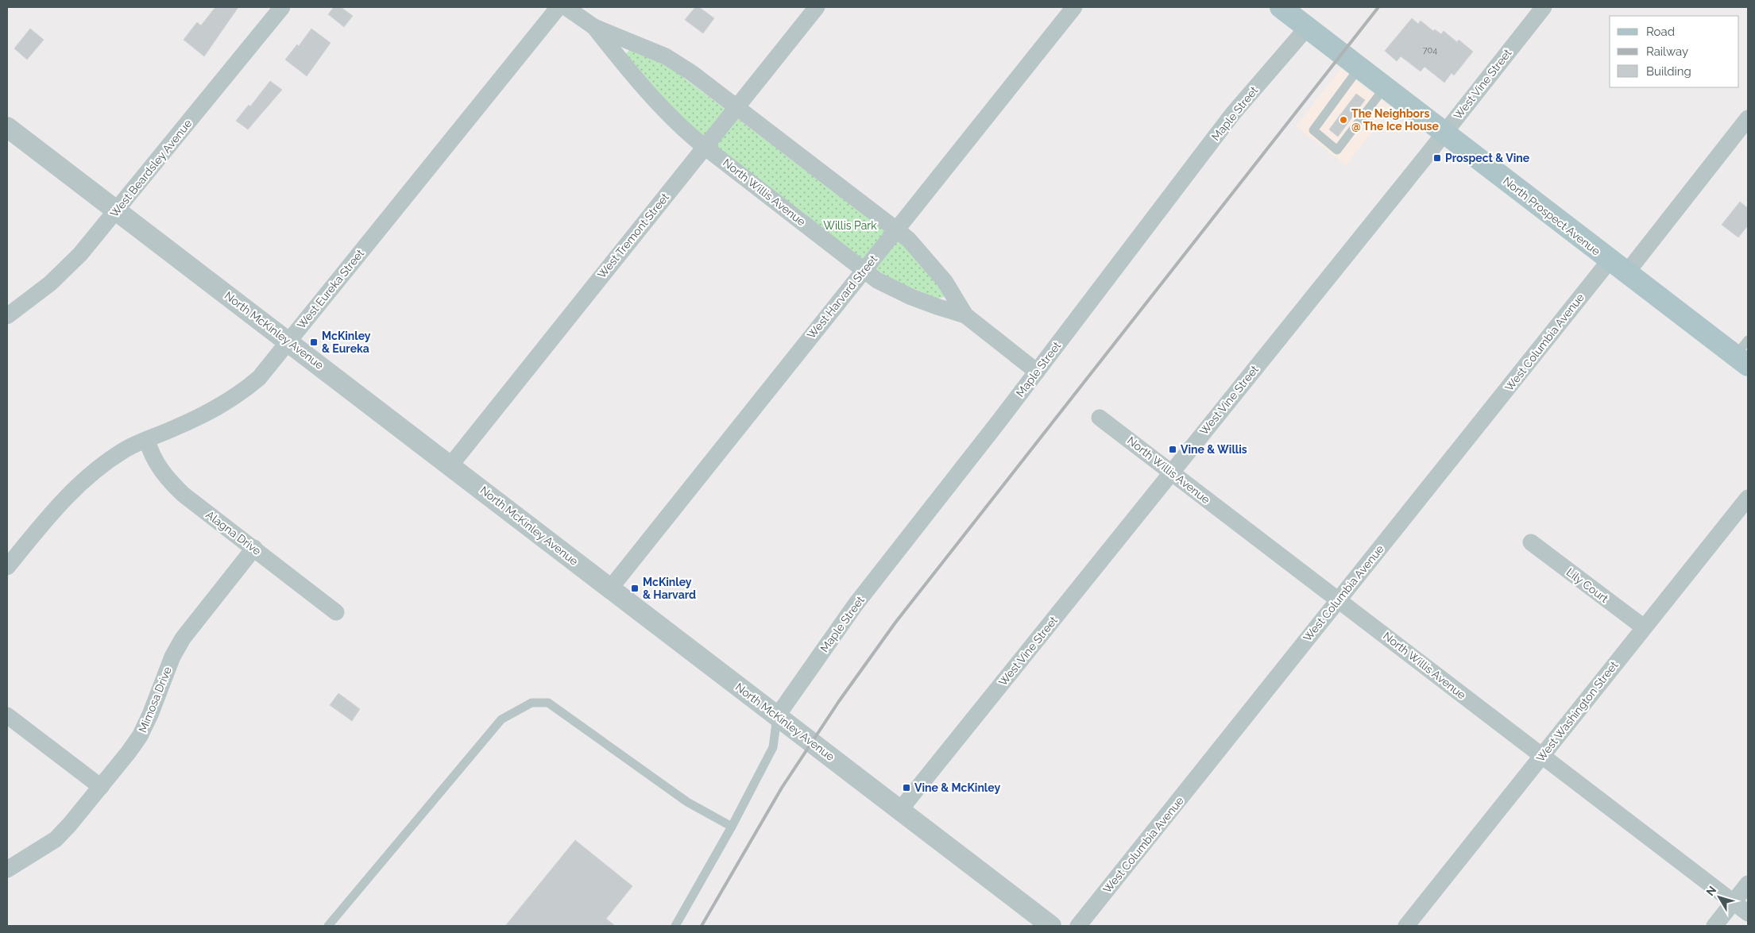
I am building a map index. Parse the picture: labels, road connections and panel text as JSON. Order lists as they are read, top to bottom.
{
  "streets": {
    "main road": ["North Prospect Avenue"],
    "street": [
      "West Vine Street",
      "Maple Street",
      "West Beardsley Avenue",
      "North Willis Avenue",
      "West Tremont Street",
      "West Eureka Street",
      "West Harvard Street",
      "North McKinley Avenue",
      "West Columbia Avenue",
      "Alagna Drive",
      "Lily Court",
      "Mimosa Drive",
      "West Washington Street"
    ]
  },
  "crossings": [
    ["West Vine Street", "North Willis Avenue"],
    ["West Vine Street", "North Prospect Avenue"],
    ["West Vine Street", "North McKinley Avenue"],
    ["Maple Street", "North Willis Avenue"],
    ["Maple Street", "North Prospect Avenue"],
    ["Maple Street", "North McKinley Avenue"],
    ["West Beardsley Avenue", "North McKinley Avenue"],
    ["North Willis Avenue", "West Tremont Street"],
    ["North Willis Avenue", "West Harvard Street"],
    ["North Willis Avenue", "West Columbia Avenue"],
    ["North Willis Avenue", "West Washington Street"],
    ["North Prospect Avenue", "West Columbia Avenue"],
    ["West Tremont Street", "North McKinley Avenue"],
    ["West Eureka Street", "North McKinley Avenue"],
    ["West Eureka Street", "Alagna Drive"],
    ["West Harvard Street", "North McKinley Avenue"],
    ["Alagna Drive", "Mimosa Drive"],
    ["Lily Court", "West Washington Street"]
  ],
  "parks": ["Willis Park"],
  "places": {
    "other": ["The Neighbors @ The Ice House"],
    "transit": [
      "Prospect & Vine",
      "McKinley & Eureka",
      "Vine & Willis",
      "McKinley & Harvard",
      "Vine & McKinley"
    ]
  },
  "house_numbers": ["704"],
  "legend": ["Road", "Railway", "Building"],
  "north": "top left"
}
